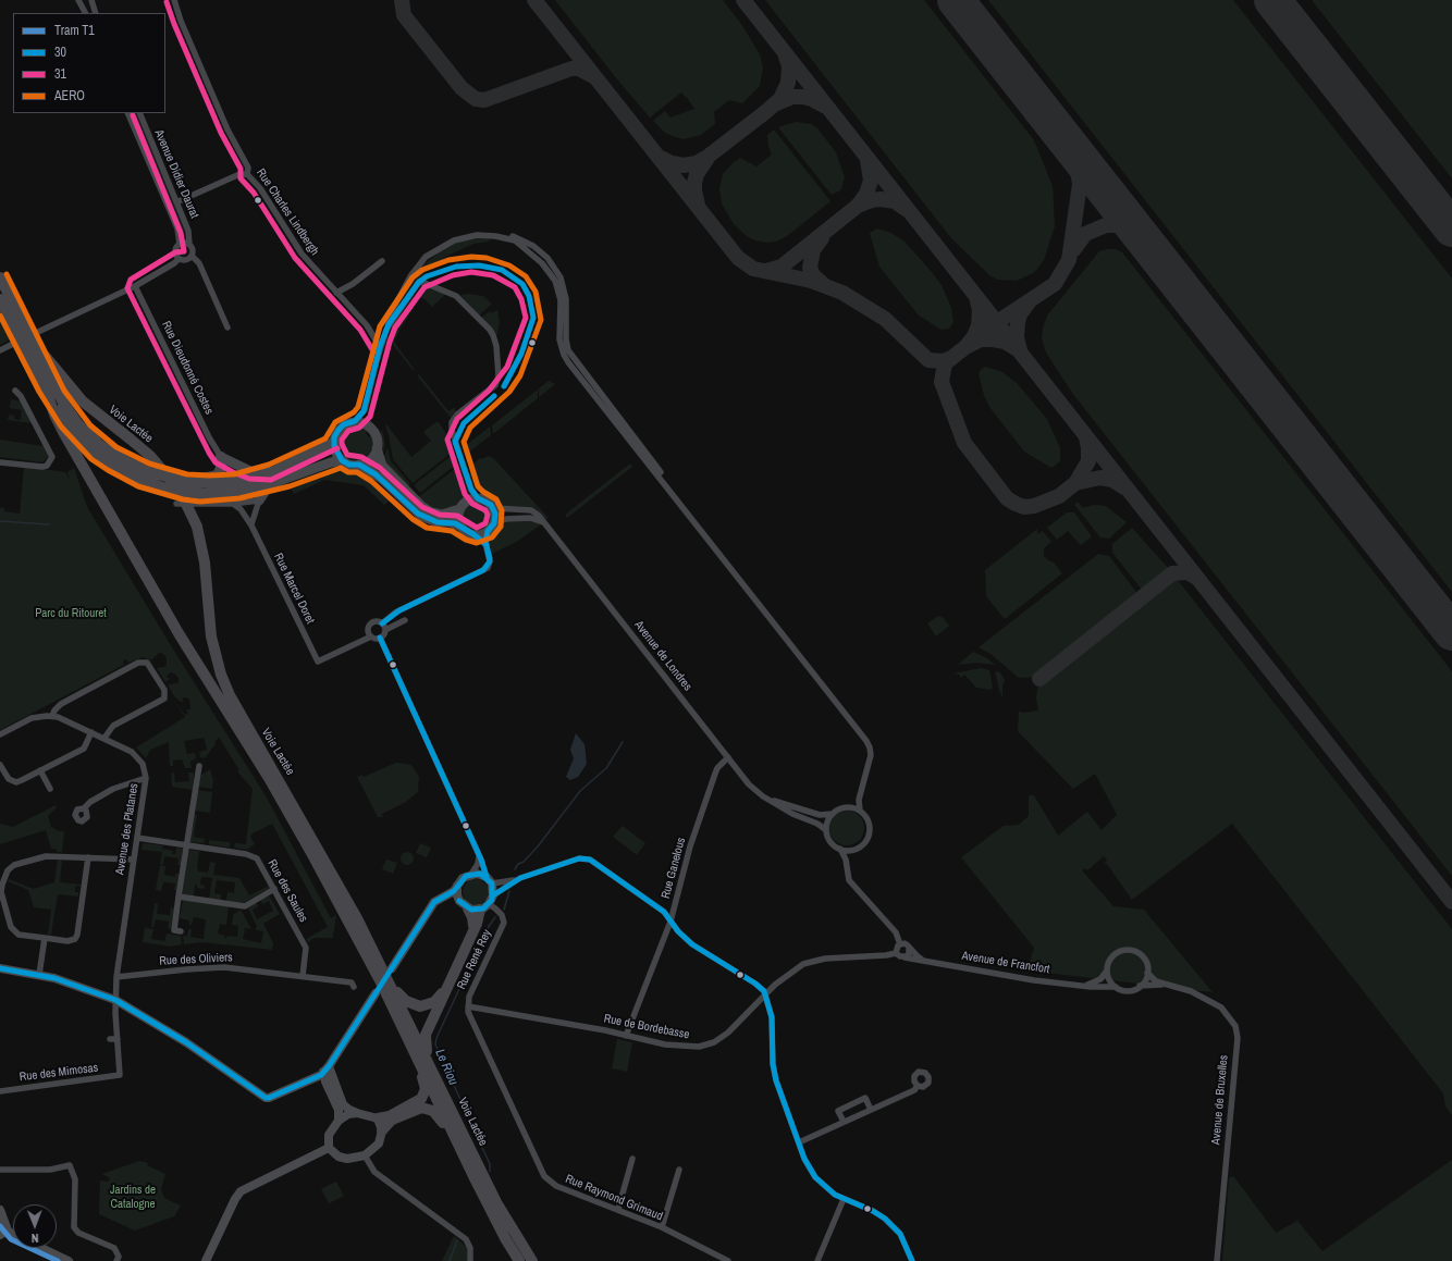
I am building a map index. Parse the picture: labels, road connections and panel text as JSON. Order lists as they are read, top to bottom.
{
  "streets": {
    "highway": ["Voie Lactée"],
    "street": [
      "Avenue Didier Daurat",
      "Rue Charles Lindbergh",
      "Rue Dieudonné Costes",
      "Rue Marcel Doret",
      "Avenue de Londres",
      "Avenue des Platanes",
      "Rue Ganelous",
      "Rue des Saules",
      "Rue des Oliviers",
      "Rue René Rey",
      "Avenue de Francfort",
      "Rue de Bordebasse",
      "Rue des Mimosas",
      "Avenue de Bruxelles",
      "Rue Raymond Grimaud"
    ]
  },
  "crossings": [
    ["Avenue de Londres", "Rue Ganelous"],
    ["Avenue des Platanes", "Rue des Saules"],
    ["Avenue des Platanes", "Rue des Oliviers"],
    ["Avenue des Platanes", "Rue des Mimosas"],
    ["Rue Ganelous", "Rue de Bordebasse"],
    ["Rue des Saules", "Rue des Oliviers"],
    ["Rue René Rey", "Rue de Bordebasse"],
    ["Rue René Rey", "Rue Raymond Grimaud"],
    ["Avenue de Francfort", "Rue de Bordebasse"],
    ["Rue de Bordebasse", "Rue Raymond Grimaud"]
  ],
  "water": ["Le Riou"],
  "parks": ["Parc du Ritouret", "Jardins de Catalogne"],
  "lines": [
    "transit line 31",
    "transit line AERO",
    "transit line 30",
    "tram line T1"
  ],
  "legend": [
    "Tram T1",
    "30",
    "31",
    "AERO"
  ],
  "north": "bottom"
}
